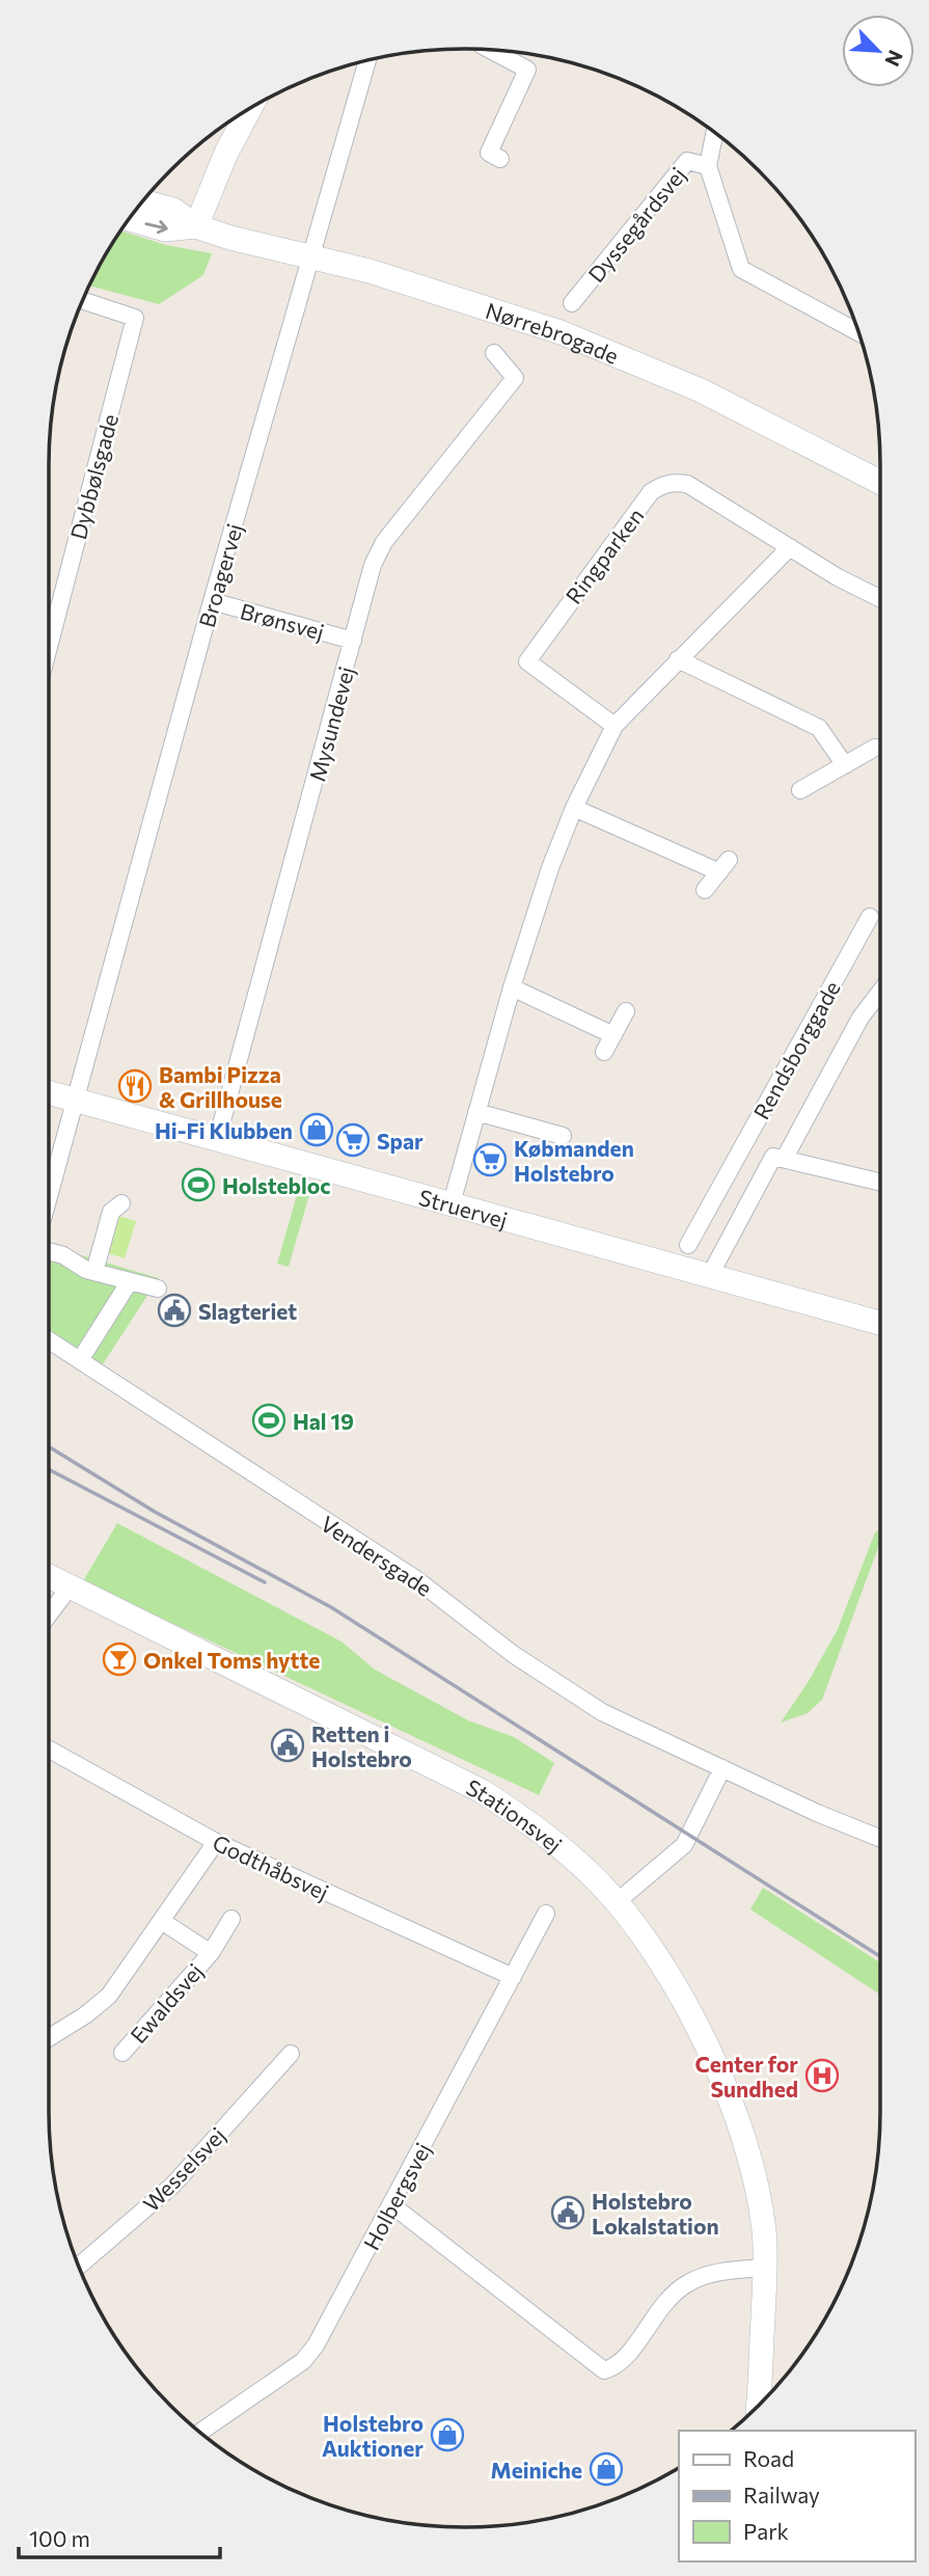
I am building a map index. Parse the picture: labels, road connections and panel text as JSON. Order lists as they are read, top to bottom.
{
  "streets": {
    "street": [
      "Dyssegårdsvej",
      "Nørrebrogade",
      "Dybbølsgade",
      "Ringparken",
      "Broagervej",
      "Brønsvej",
      "Mysundevej",
      "Rendsborggade",
      "Struervej",
      "Vendersgade",
      "Stationsvej",
      "Godthåbsvej",
      "Ewaldsvej",
      "Wesselsvej",
      "Holbergsvej"
    ]
  },
  "crossings": [
    ["Nørrebrogade", "Broagervej"],
    ["Broagervej", "Brønsvej"],
    ["Broagervej", "Struervej"],
    ["Brønsvej", "Mysundevej"],
    ["Mysundevej", "Struervej"],
    ["Rendsborggade", "Struervej"],
    ["Godthåbsvej", "Holbergsvej"]
  ],
  "places": {
    "restaurant": ["Bambi Pizza & Grillhouse"],
    "shop": ["Hi-Fi Klubben", "Holstebro Auktioner", "Meiniche"],
    "supermarket": ["Spar", "Købmanden Holstebro"],
    "sports": ["Holstebloc", "Hal 19"],
    "public building": ["Slagteriet", "Retten i Holstebro", "Holstebro Lokalstation"],
    "bar": ["Onkel Toms hytte"],
    "hospital": ["Center for Sundhed"]
  },
  "legend": ["Road", "Railway", "Park"],
  "scale_bar": "100 m",
  "north": "bottom right"
}
